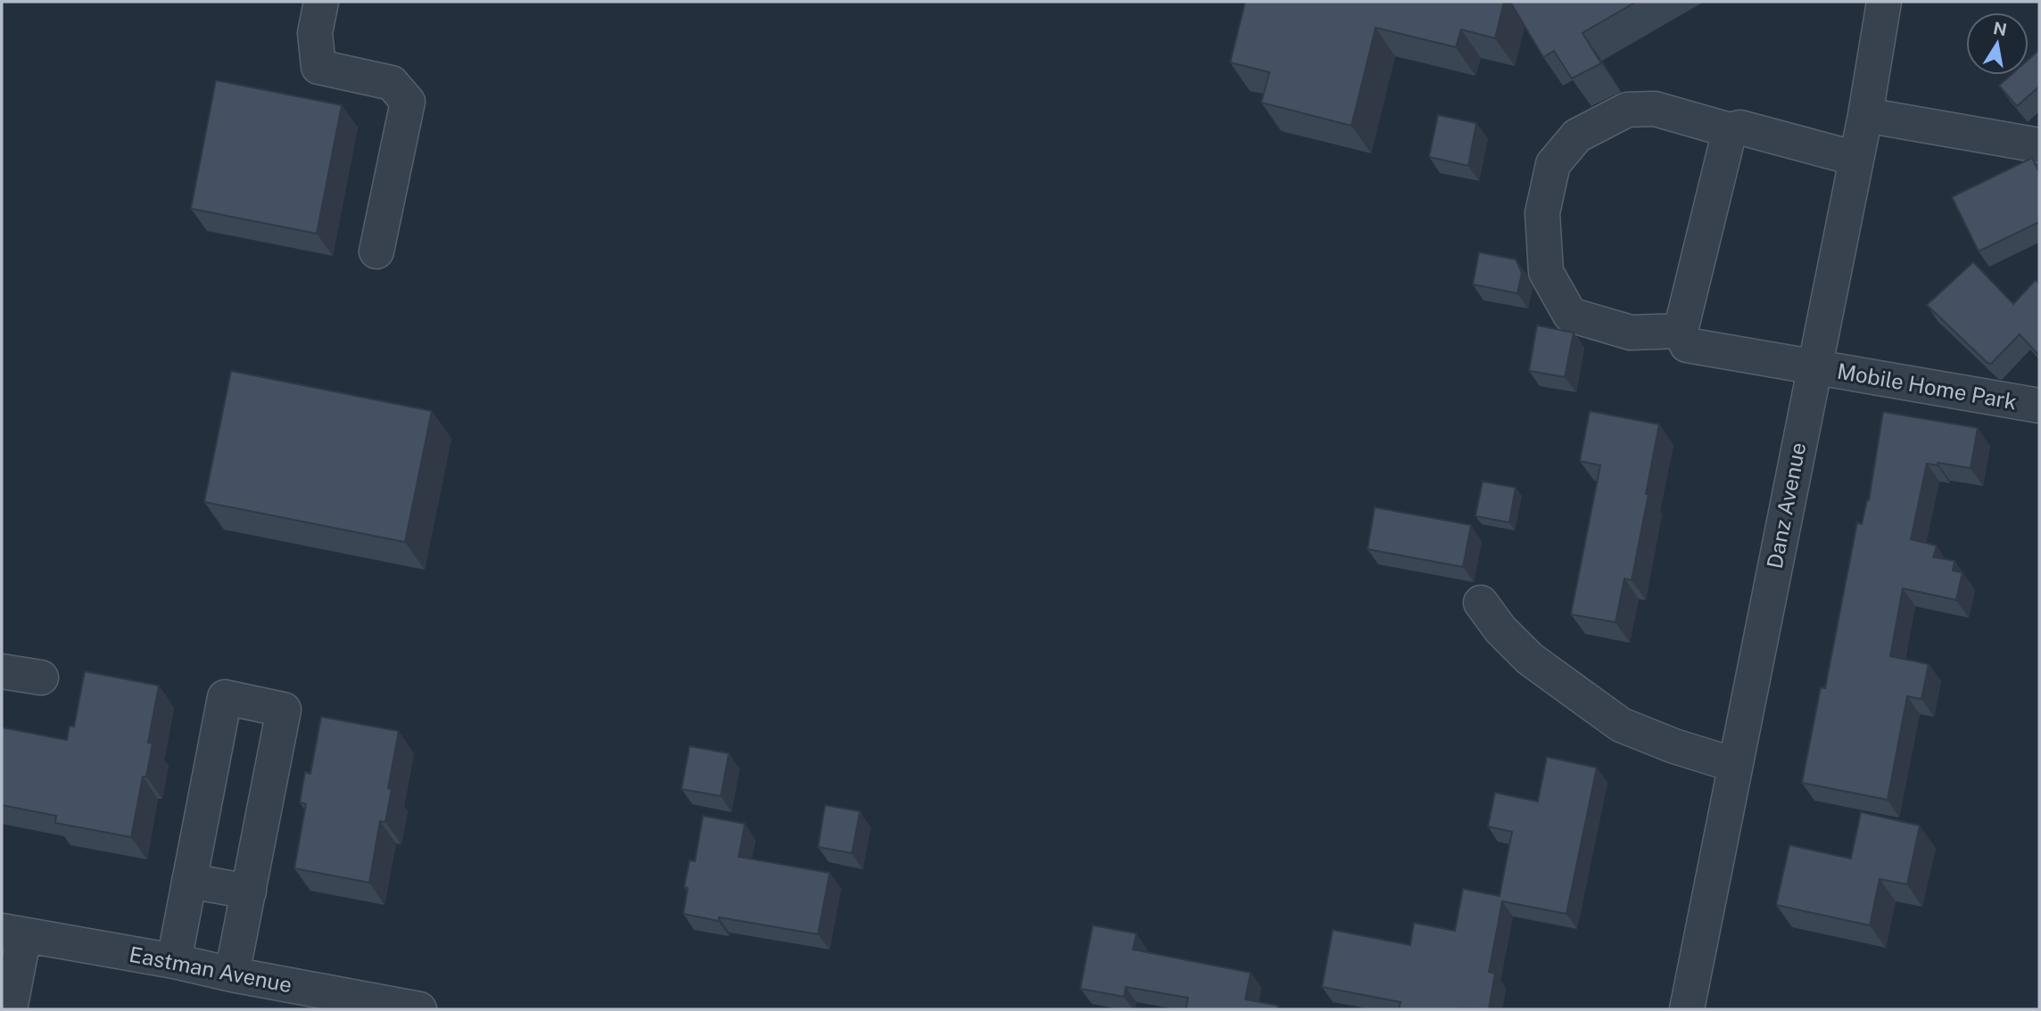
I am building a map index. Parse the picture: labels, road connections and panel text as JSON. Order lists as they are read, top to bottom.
{
  "streets": {
    "street": ["Mobile Home Park", "Danz Avenue", "Eastman Avenue"]
  },
  "crossings": [
    ["Mobile Home Park", "Danz Avenue"]
  ],
  "north": "top"
}
